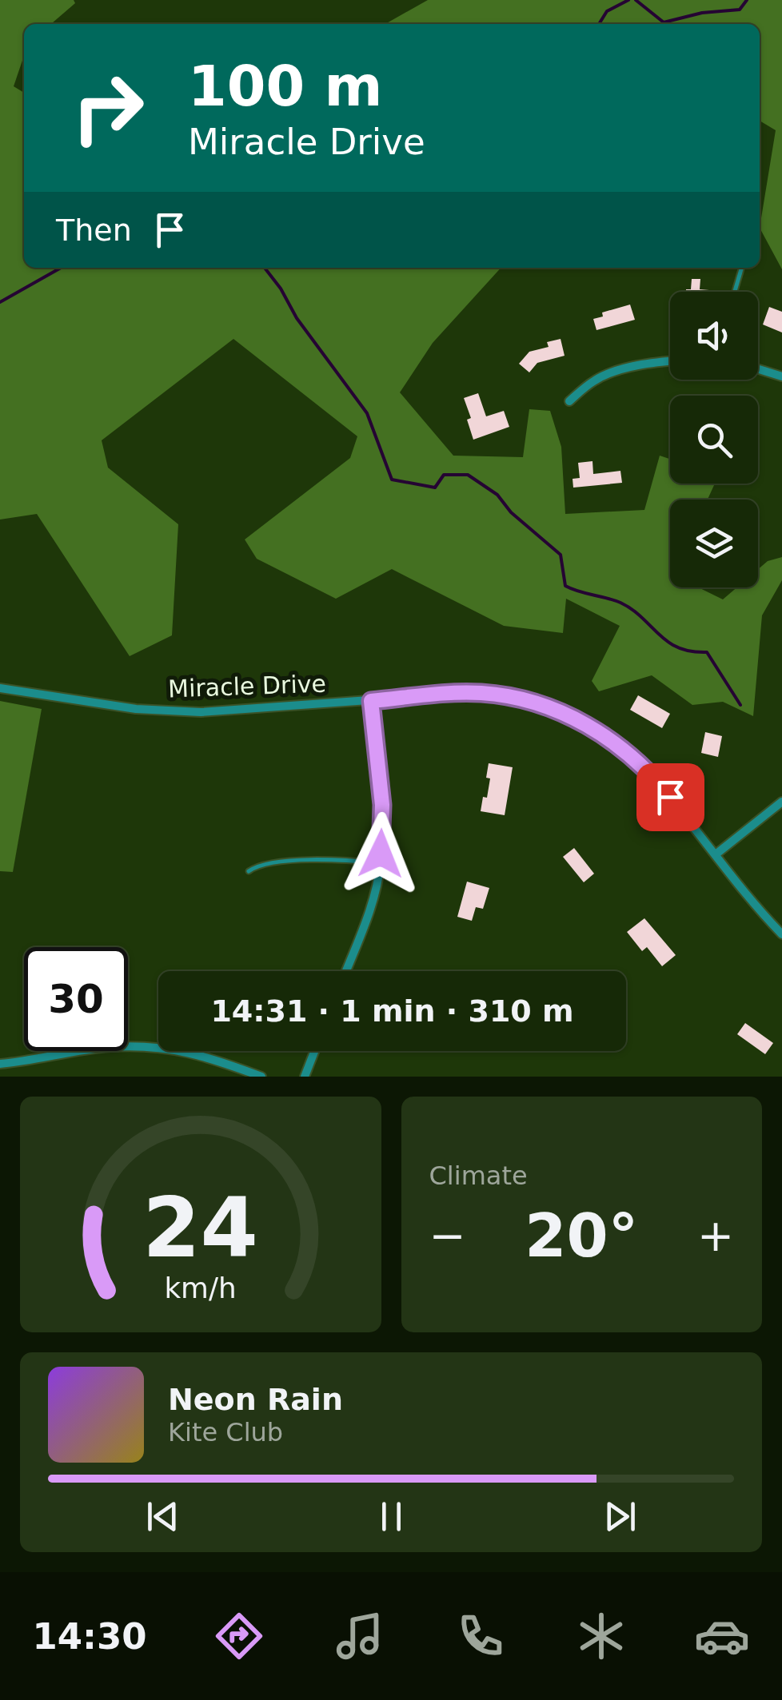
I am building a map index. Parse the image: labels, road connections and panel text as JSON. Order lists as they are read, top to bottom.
{
  "streets": {
    "street": ["Miracle Drive"]
  },
  "page": {
    "turn": ["100 m", "Miracle Drive"],
    "then": "Then",
    "limit": "30",
    "trip": "14:31 · 1 min · 310 m",
    "tile": "Climate",
    "heat": ["−", "20°", "+"],
    "song": ["Neon Rain", "Kite Club"],
    "tabs": "14:30",
    "gauge": ["24", "km/h"]
  }
}
